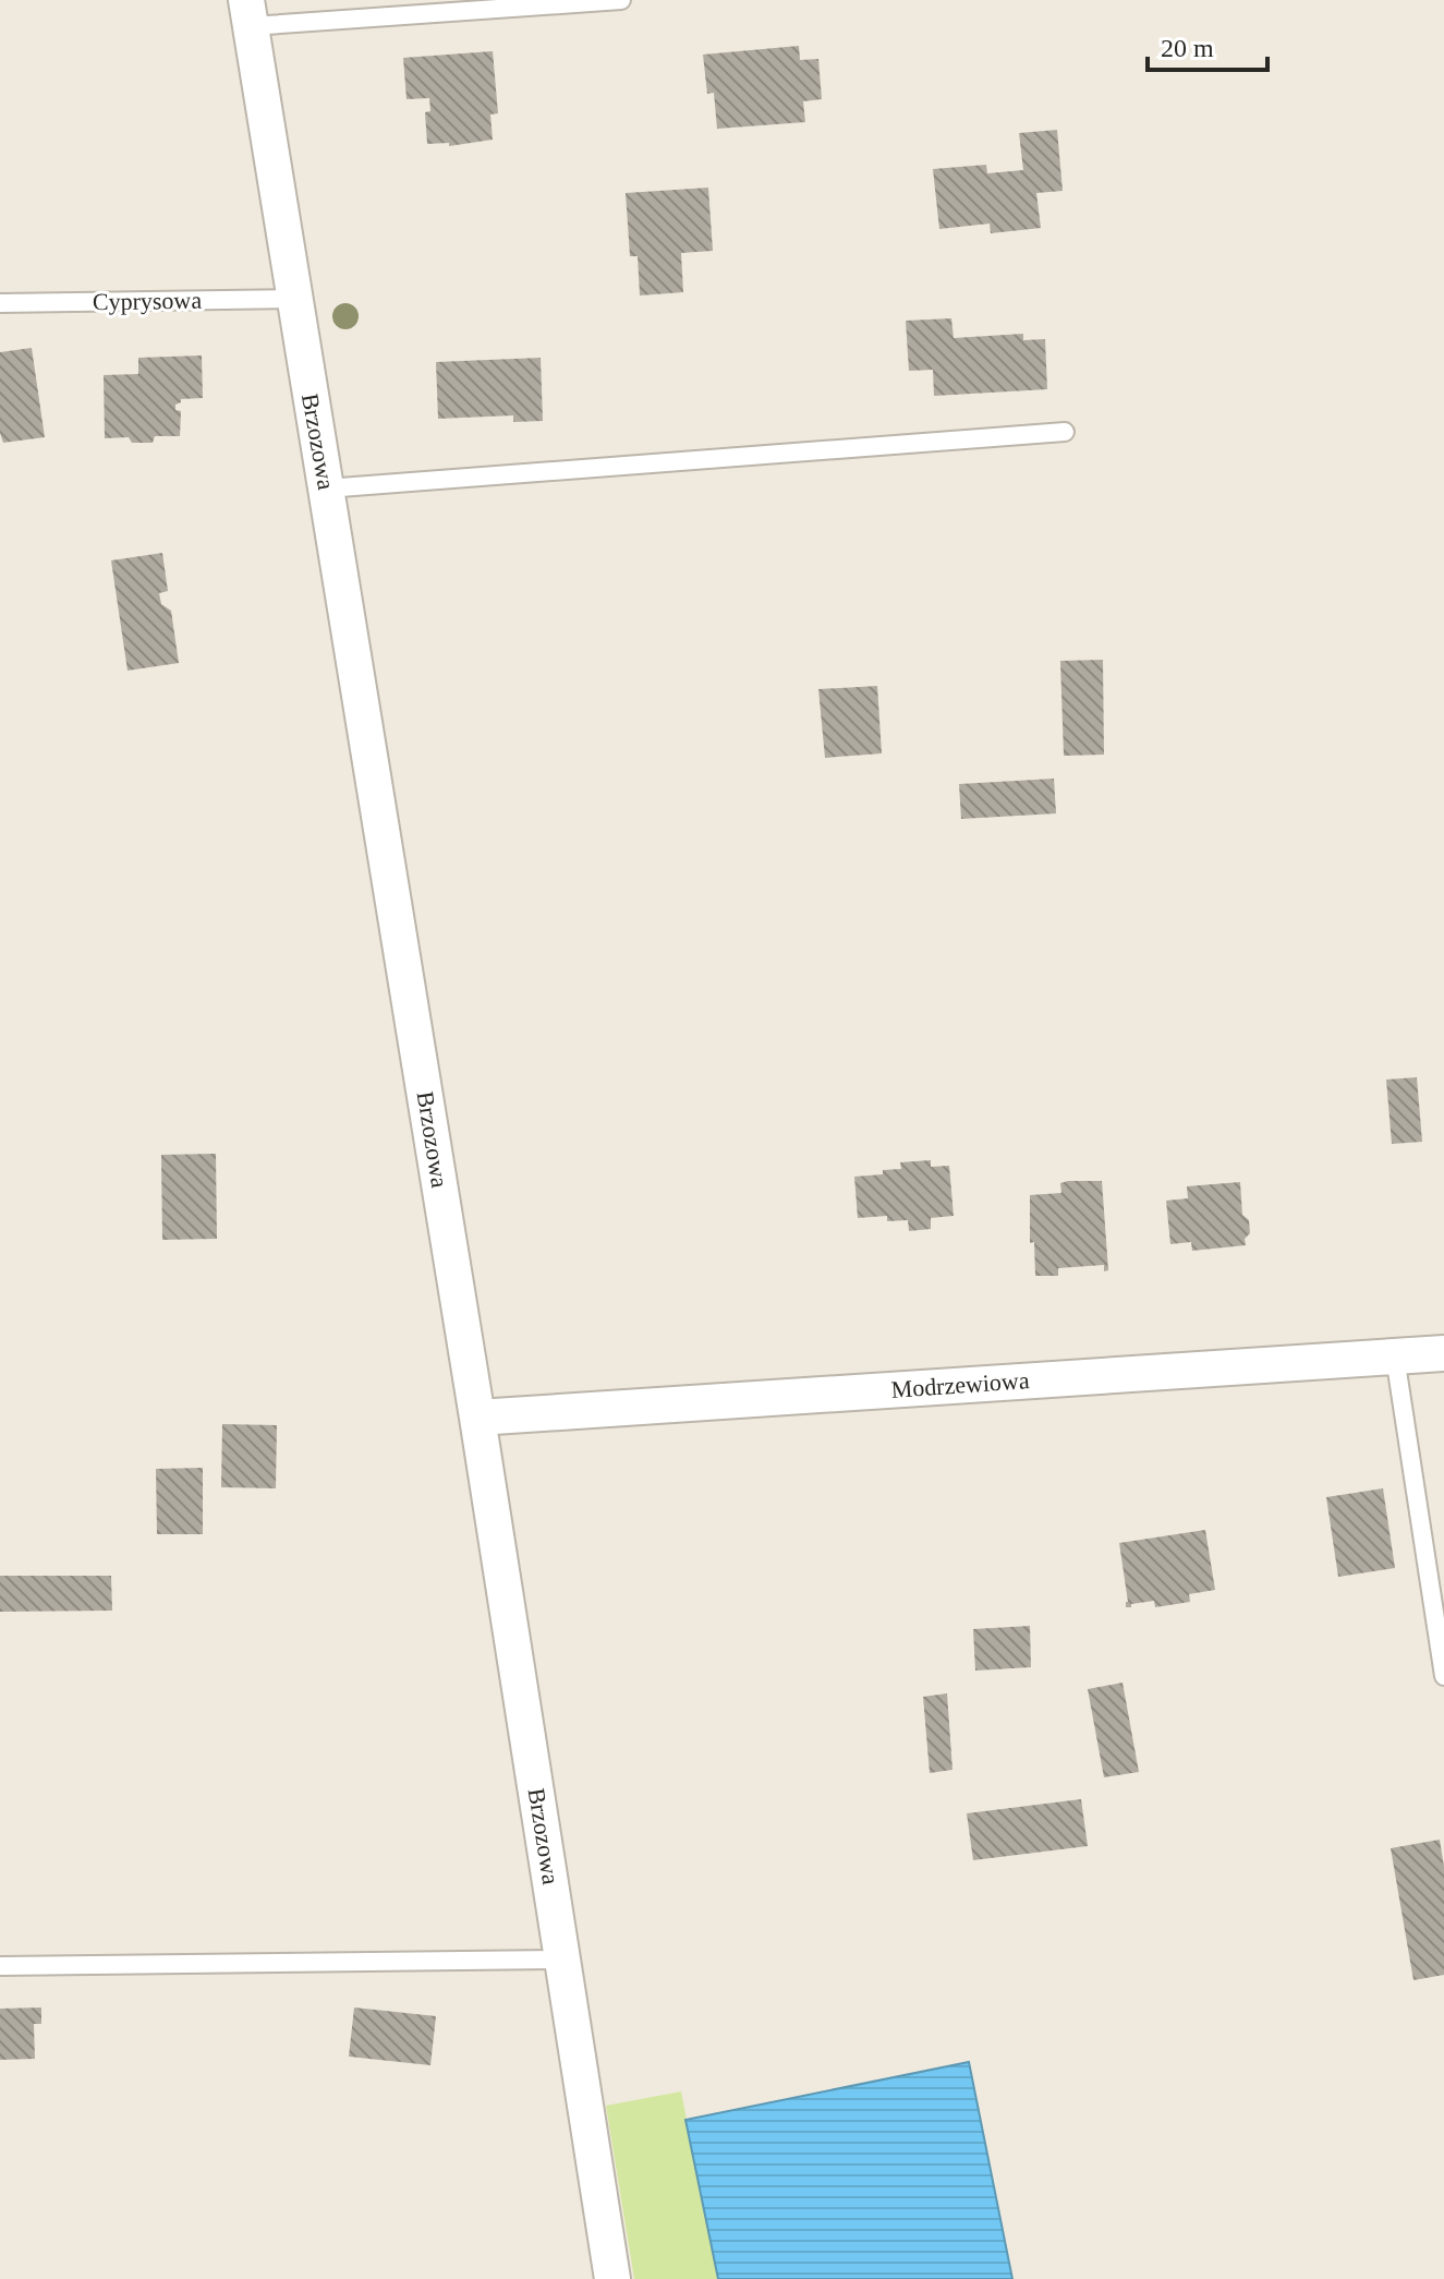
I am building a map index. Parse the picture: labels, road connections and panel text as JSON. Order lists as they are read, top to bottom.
{
  "streets": {
    "street": ["Brzozowa", "Modrzewiowa"],
    "lane": ["Cyprysowa"]
  },
  "crossings": [
    ["Cyprysowa", "Brzozowa"],
    ["Brzozowa", "Modrzewiowa"]
  ],
  "scale_bar": "20 m"
}
